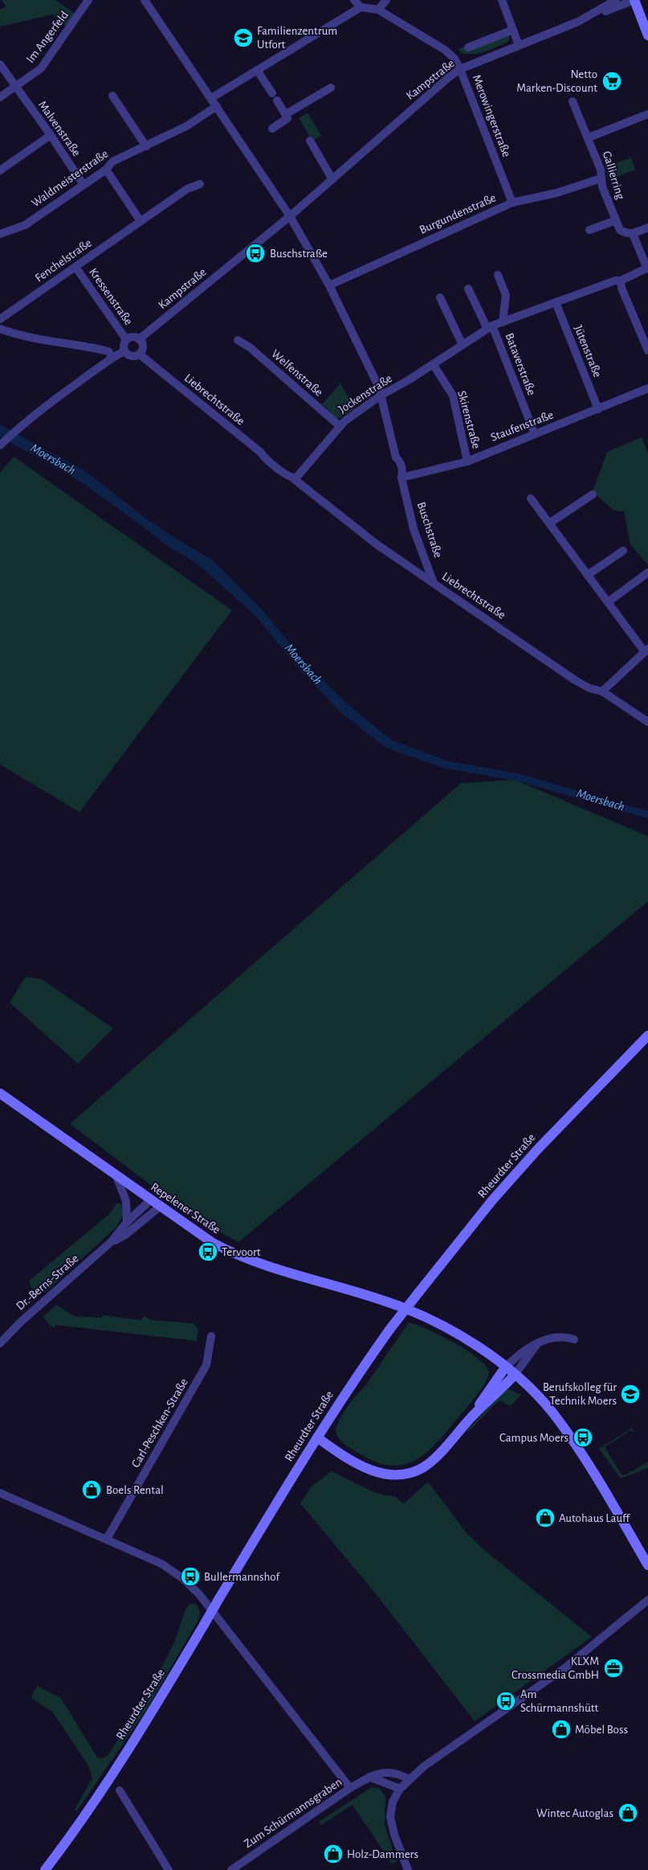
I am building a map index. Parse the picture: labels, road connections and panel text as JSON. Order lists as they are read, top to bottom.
{
  "streets": {
    "main road": ["Rheurdter Straße", "Repelener Straße"],
    "street": [
      "Im Angerfeld",
      "Kampstraße",
      "Merowingerstraße",
      "Malvenstraße",
      "Gallierring",
      "Waldmeisterstraße",
      "Burgundenstraße",
      "Fenchelstraße",
      "Kressenstraße",
      "Jütenstraße",
      "Bataverstraße",
      "Welfenstraße",
      "Jockenstraße",
      "Liebrechtstraße",
      "Skirenstraße",
      "Staufenstraße",
      "Buschstraße",
      "Dr.-Berns-Straße",
      "Carl-Peschken-Straße",
      "Zum Schürmannsgraben"
    ]
  },
  "crossings": [
    ["Im Angerfeld", "Malvenstraße"],
    ["Kampstraße", "Merowingerstraße"],
    ["Kampstraße", "Kressenstraße"],
    ["Kampstraße", "Liebrechtstraße"],
    ["Kampstraße", "Buschstraße"],
    ["Merowingerstraße", "Burgundenstraße"],
    ["Malvenstraße", "Waldmeisterstraße"],
    ["Gallierring", "Burgundenstraße"],
    ["Waldmeisterstraße", "Buschstraße"],
    ["Burgundenstraße", "Buschstraße"],
    ["Fenchelstraße", "Kressenstraße"],
    ["Kressenstraße", "Liebrechtstraße"],
    ["Jütenstraße", "Jockenstraße"],
    ["Jütenstraße", "Staufenstraße"],
    ["Bataverstraße", "Jockenstraße"],
    ["Bataverstraße", "Staufenstraße"],
    ["Welfenstraße", "Jockenstraße"],
    ["Jockenstraße", "Liebrechtstraße"],
    ["Jockenstraße", "Skirenstraße"],
    ["Jockenstraße", "Buschstraße"],
    ["Liebrechtstraße", "Buschstraße"],
    ["Skirenstraße", "Staufenstraße"],
    ["Staufenstraße", "Buschstraße"],
    ["Repelener Straße", "Dr.-Berns-Straße"]
  ],
  "water": ["Moersbach"],
  "places": {
    "school or university": ["Familienzentrum Utfort", "Berufskolleg für Technik Moers"],
    "supermarket": ["Netto Marken-Discount"],
    "bus stop": [
      "Buschstraße",
      "Tervoort",
      "Campus Moers",
      "Bullermannshof",
      "Am Schürmannshütt"
    ],
    "shop": [
      "Boels Rental",
      "Autohaus Lauff",
      "Möbel Boss",
      "Wintec Autoglas",
      "Holz-Dammers"
    ],
    "office": ["KLXM Crossmedia GmbH"]
  }
}
